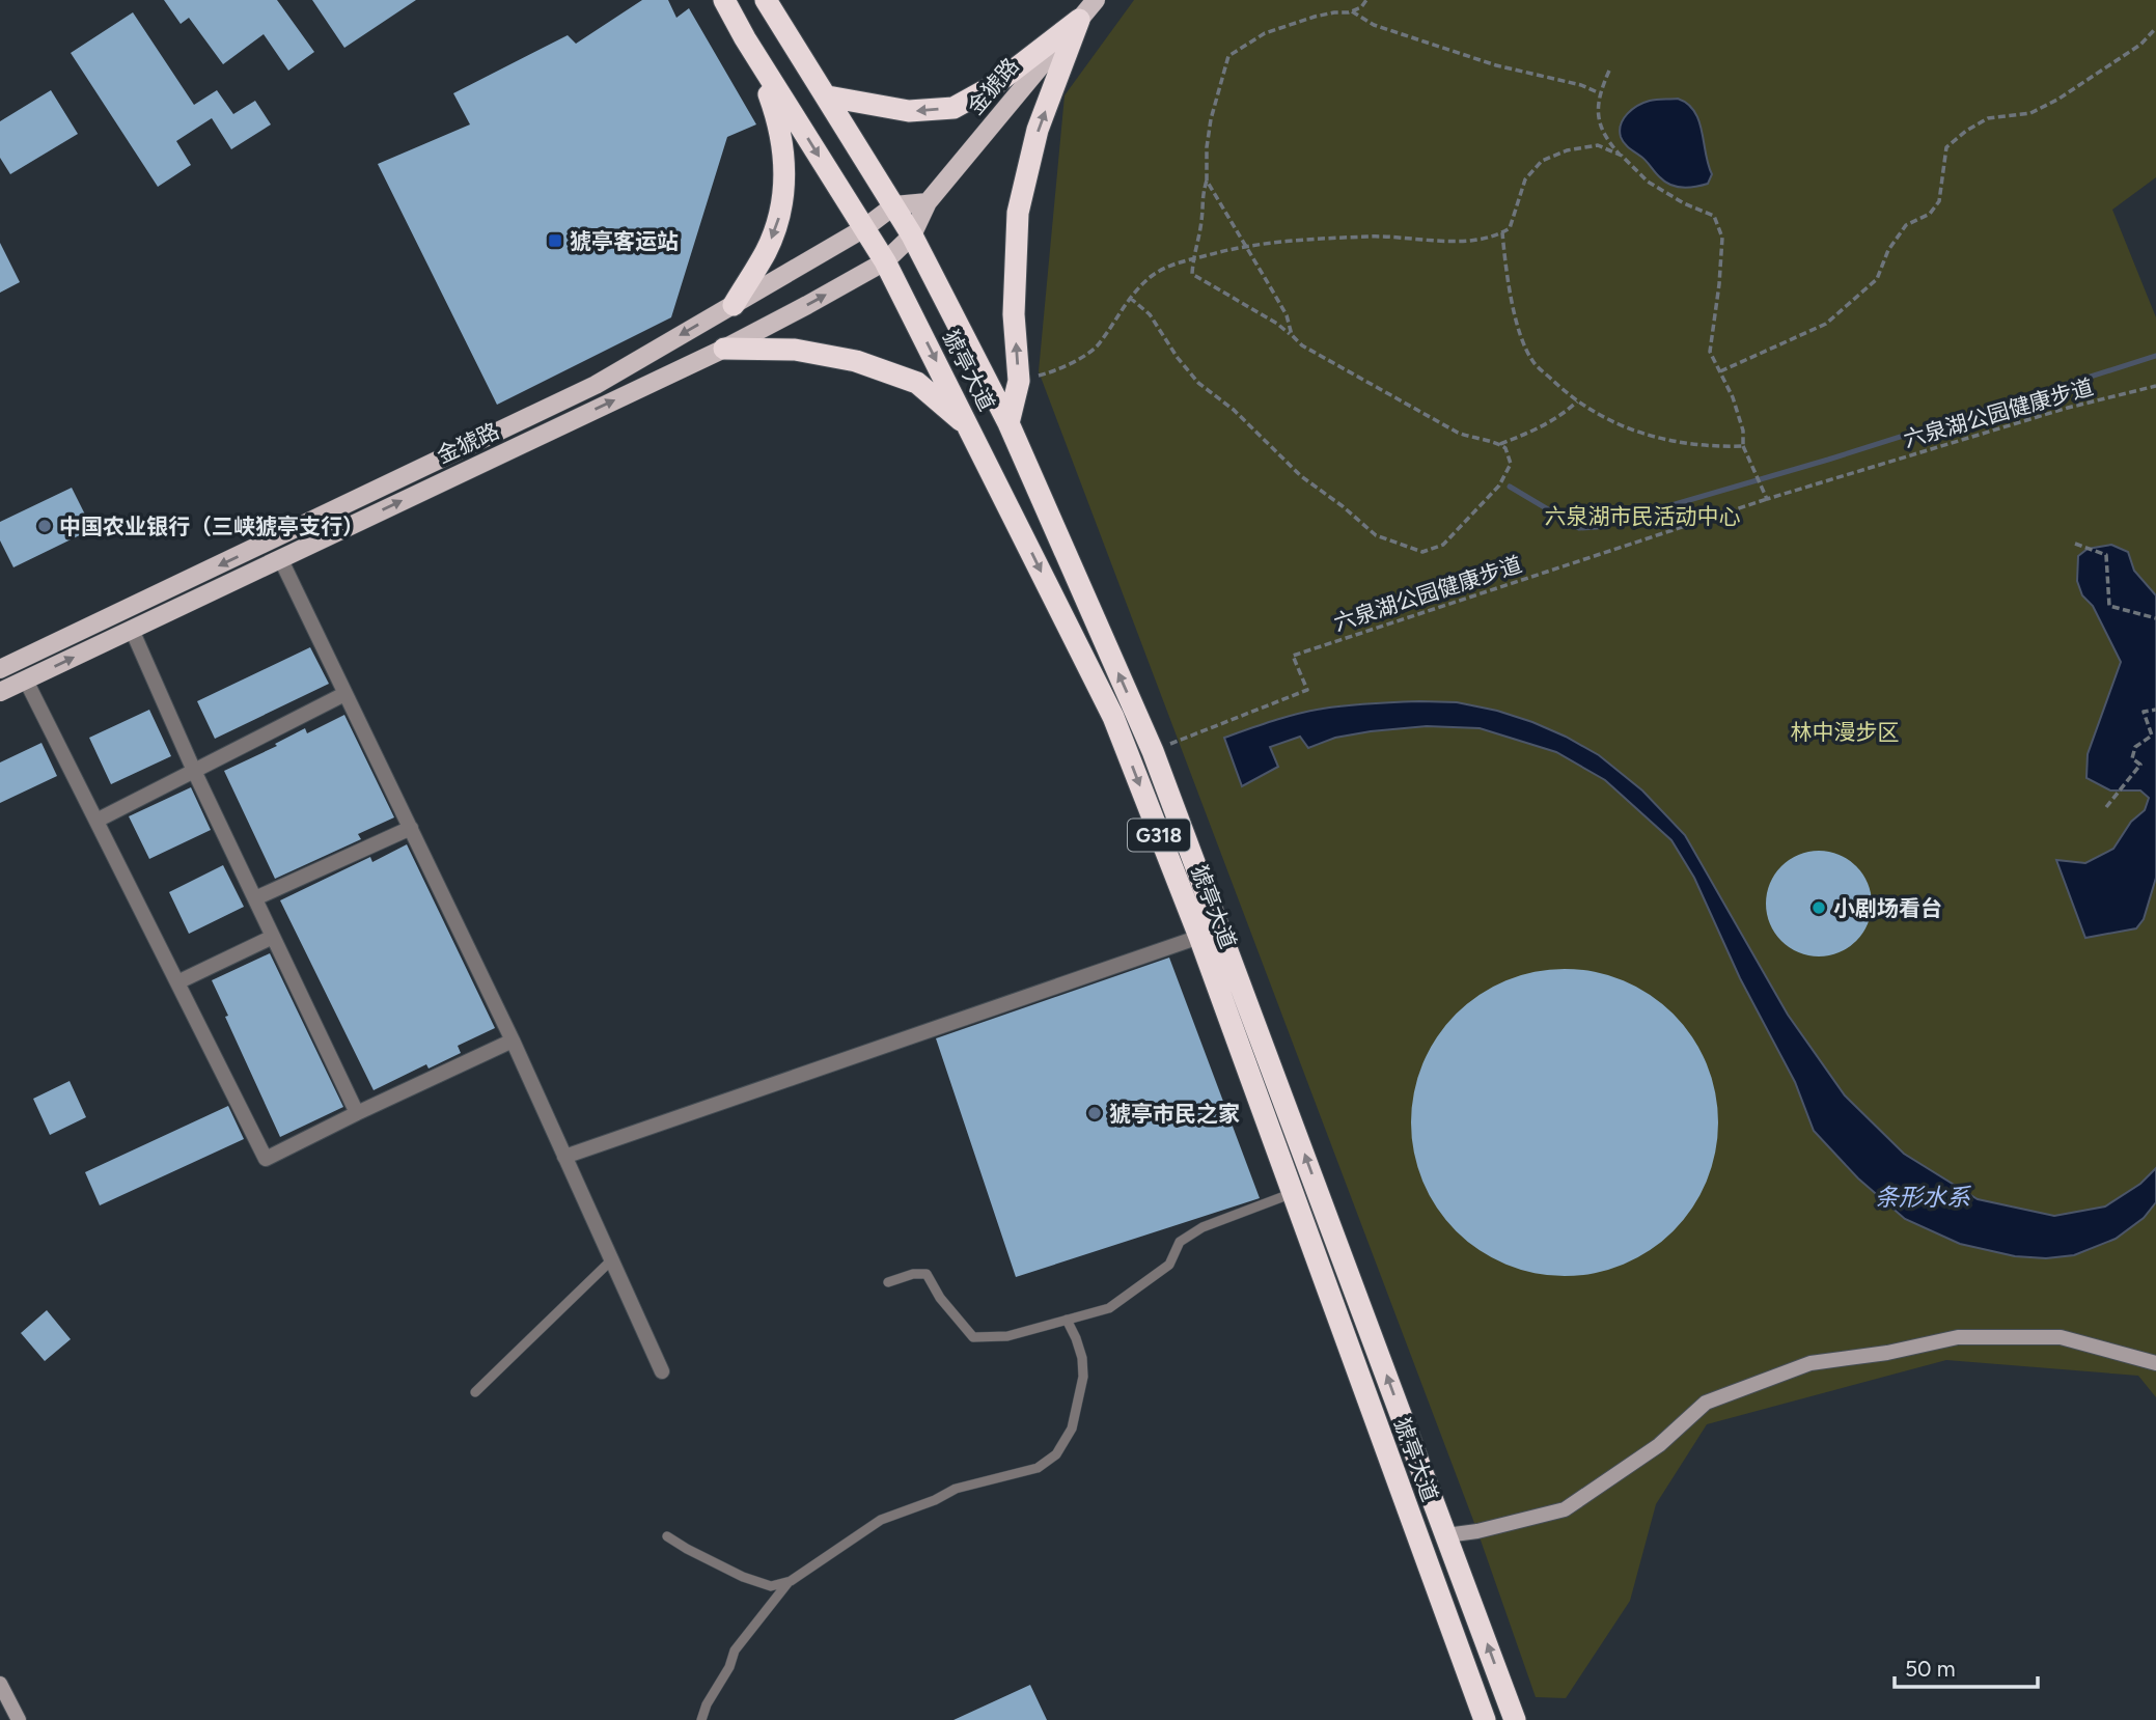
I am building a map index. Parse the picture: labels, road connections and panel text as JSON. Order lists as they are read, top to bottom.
{
  "streets": {
    "highway": ["猇亭大道", "G318"],
    "main road": ["金猇路"],
    "path": ["六泉湖公园健康步道"]
  },
  "crossings": [
    ["金猇路", "猇亭大道"],
    ["猇亭大道", "六泉湖公园健康步道"]
  ],
  "water": ["条形水系"],
  "parks": ["六泉湖市民活动中心", "林中漫步区"],
  "places": {
    "transit": ["猇亭客运站"],
    "other": ["中国农业银行（三峡猇亭支行）", "小剧场看台", "猇亭市民之家"]
  },
  "scale_bar": "50 m"
}
